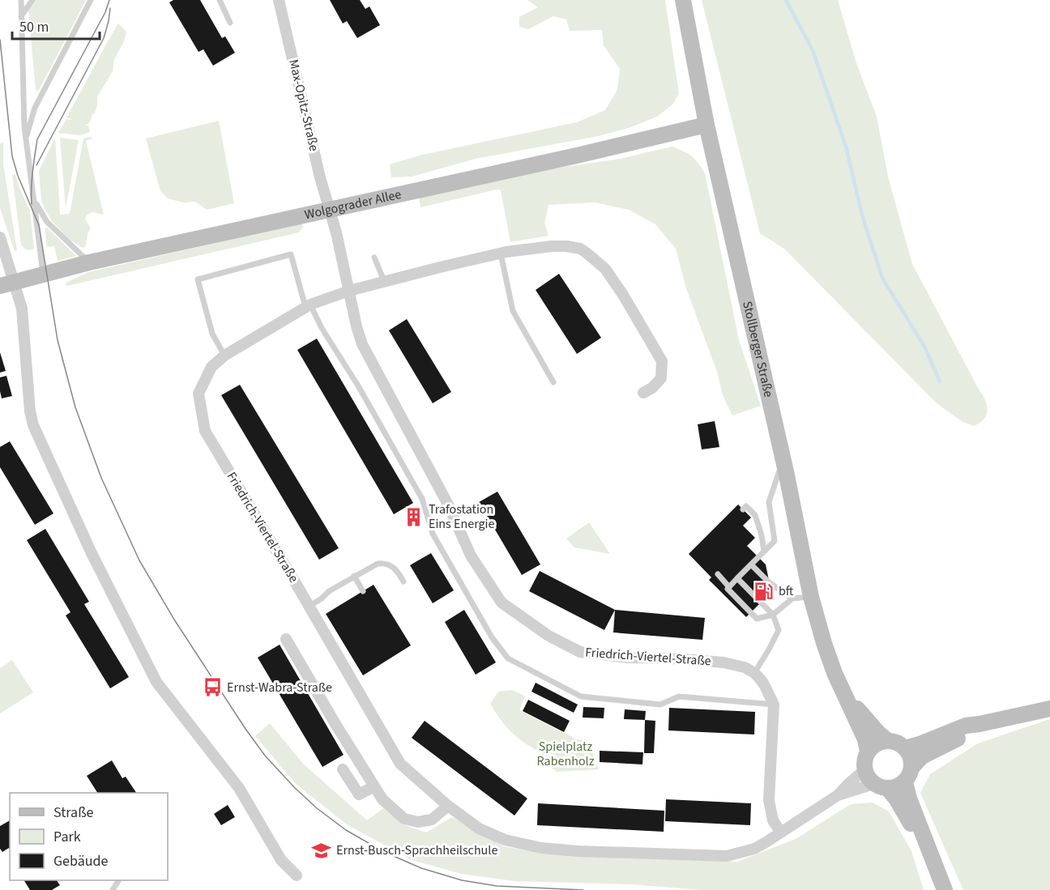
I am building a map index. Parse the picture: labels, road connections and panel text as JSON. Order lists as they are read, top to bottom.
{
  "streets": {
    "main road": ["Wolgograder Allee", "Stollberger Straße"],
    "street": ["Max-Opitz-Straße", "Friedrich-Viertel-Straße"]
  },
  "crossings": [
    ["Max-Opitz-Straße", "Wolgograder Allee"],
    ["Max-Opitz-Straße", "Friedrich-Viertel-Straße"],
    ["Wolgograder Allee", "Stollberger Straße"],
    ["Wolgograder Allee", "Friedrich-Viertel-Straße"],
    ["Stollberger Straße", "Friedrich-Viertel-Straße"]
  ],
  "parks": ["Spielplatz Rabenholz"],
  "places": {
    "building": ["Trafostation Eins Energie"],
    "fuel station": ["bft"],
    "bus stop": ["Ernst-Wabra-Straße"],
    "school or university": ["Ernst-Busch-Sprachheilschule"]
  },
  "legend": ["Straße", "Park", "Gebäude"],
  "scale_bar": "50 m"
}
